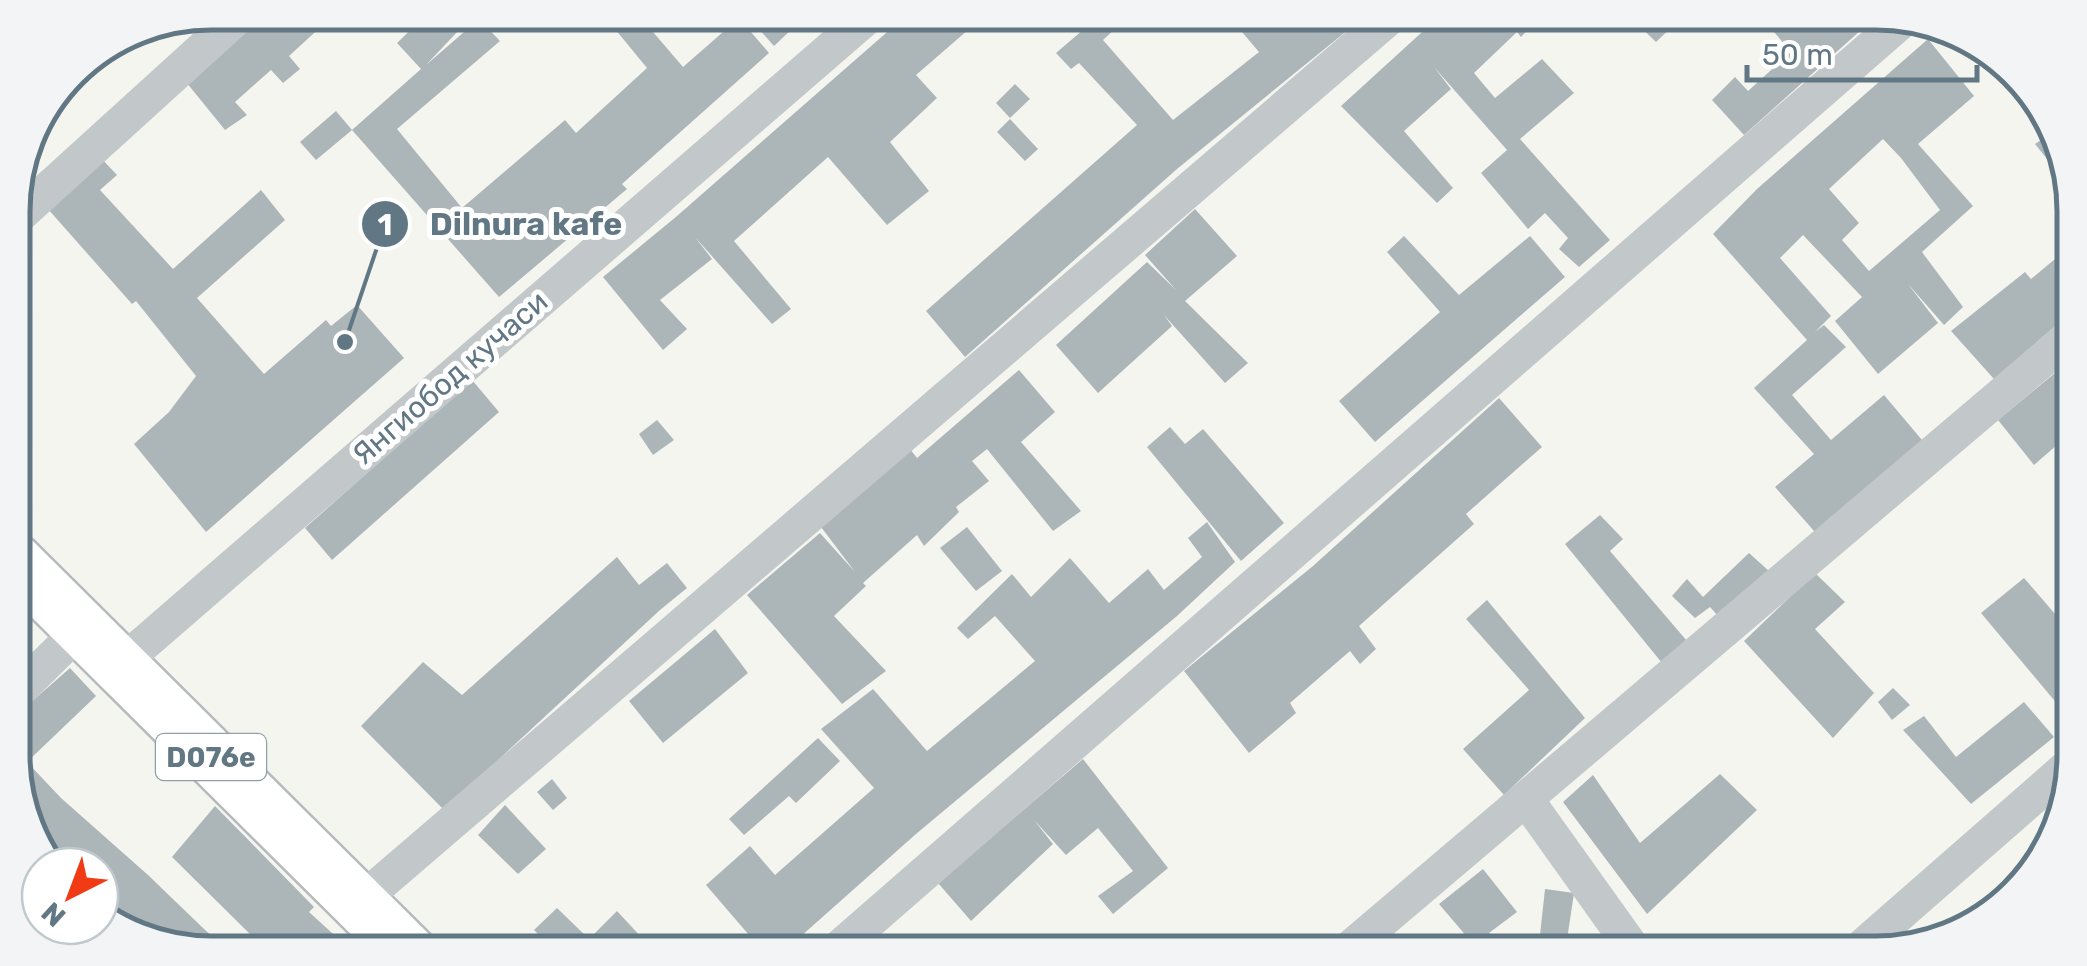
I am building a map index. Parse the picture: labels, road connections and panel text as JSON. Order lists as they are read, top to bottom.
{
  "streets": {
    "main road": ["D076e"],
    "street": ["Янгиобод кучаси"]
  },
  "crossings": [
    ["Янгиобод кучаси", "D076e"]
  ],
  "places": ["Dilnura kafe"],
  "scale_bar": "50 m",
  "north": "bottom left"
}
